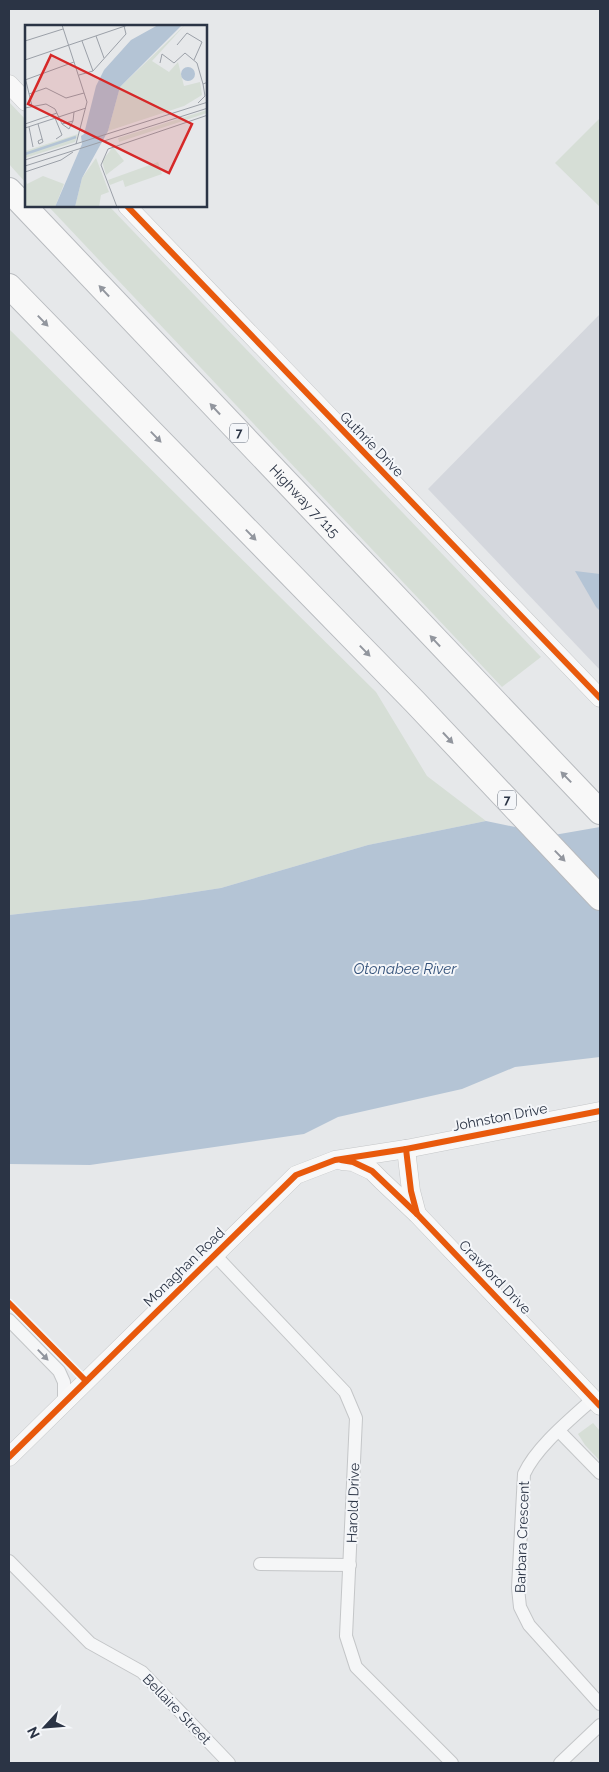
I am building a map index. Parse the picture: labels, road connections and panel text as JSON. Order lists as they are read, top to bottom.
{
  "streets": {
    "highway": ["7", "Highway 7/115"],
    "street": [
      "Guthrie Drive",
      "Johnston Drive",
      "Monaghan Road",
      "Crawford Drive",
      "Harold Drive",
      "Barbara Crescent",
      "Bellaire Street"
    ]
  },
  "crossings": [
    ["Johnston Drive", "Monaghan Road"],
    ["Johnston Drive", "Crawford Drive"],
    ["Monaghan Road", "Crawford Drive"],
    ["Monaghan Road", "Harold Drive"],
    ["Crawford Drive", "Barbara Crescent"]
  ],
  "water": ["Otonabee River"],
  "north": "bottom left"
}
